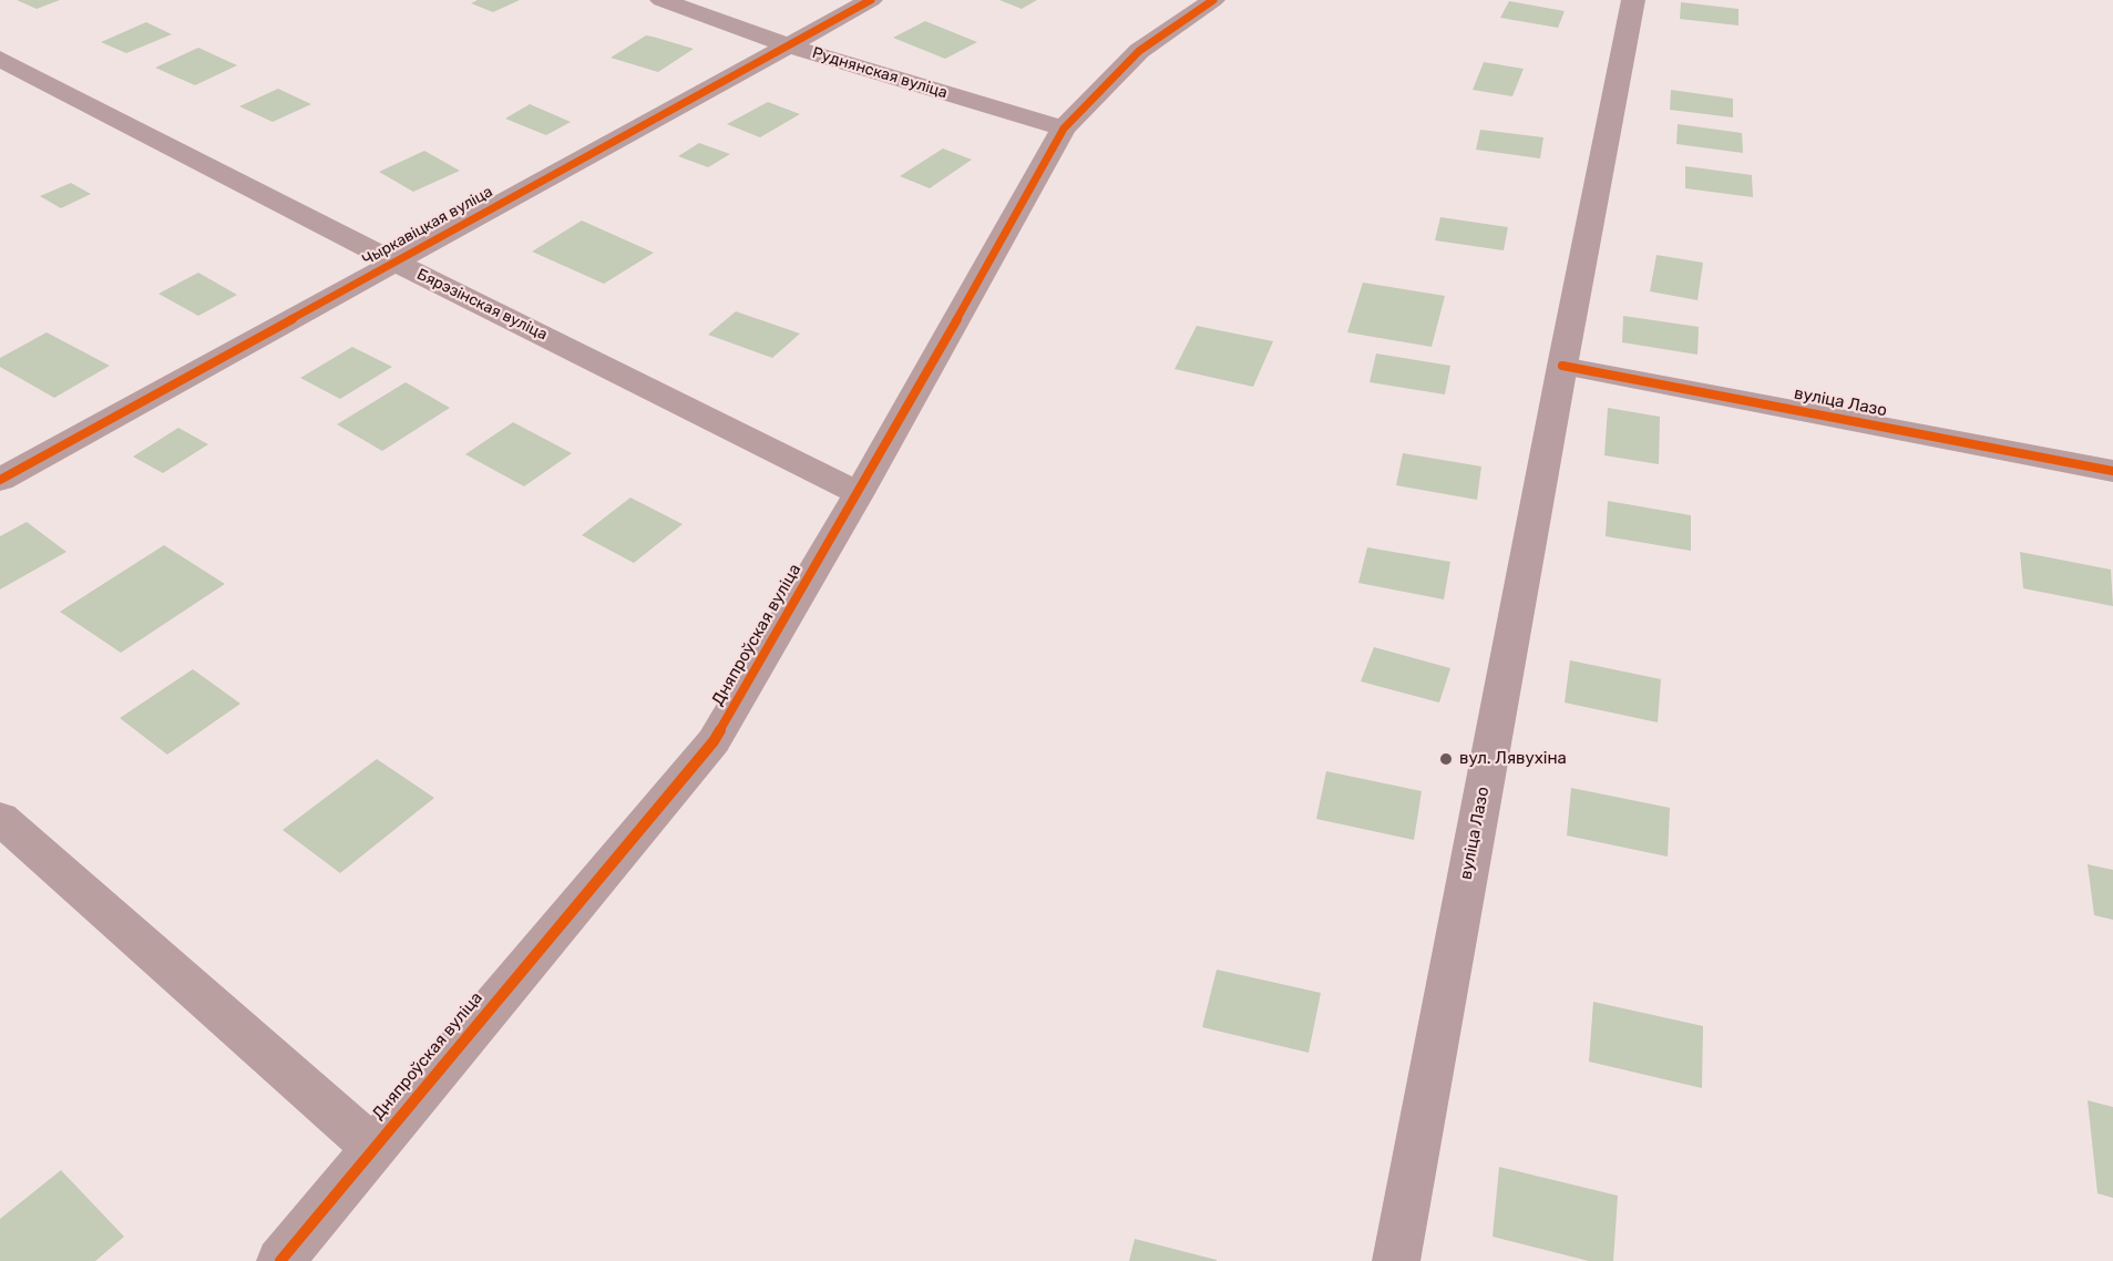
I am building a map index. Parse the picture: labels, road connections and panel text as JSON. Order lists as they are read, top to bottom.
{
  "streets": {
    "main road": ["вуліца Лазо"],
    "street": [
      "Руднянская вуліца",
      "Чыркавіцкая вуліца",
      "Бярэзінская вуліца",
      "Дняпроўская вуліца"
    ]
  },
  "crossings": [
    ["Руднянская вуліца", "Чыркавіцкая вуліца"],
    ["Руднянская вуліца", "Дняпроўская вуліца"],
    ["Чыркавіцкая вуліца", "Бярэзінская вуліца"],
    ["Бярэзінская вуліца", "Дняпроўская вуліца"]
  ],
  "places": ["вул. Лявухіна"]
}
